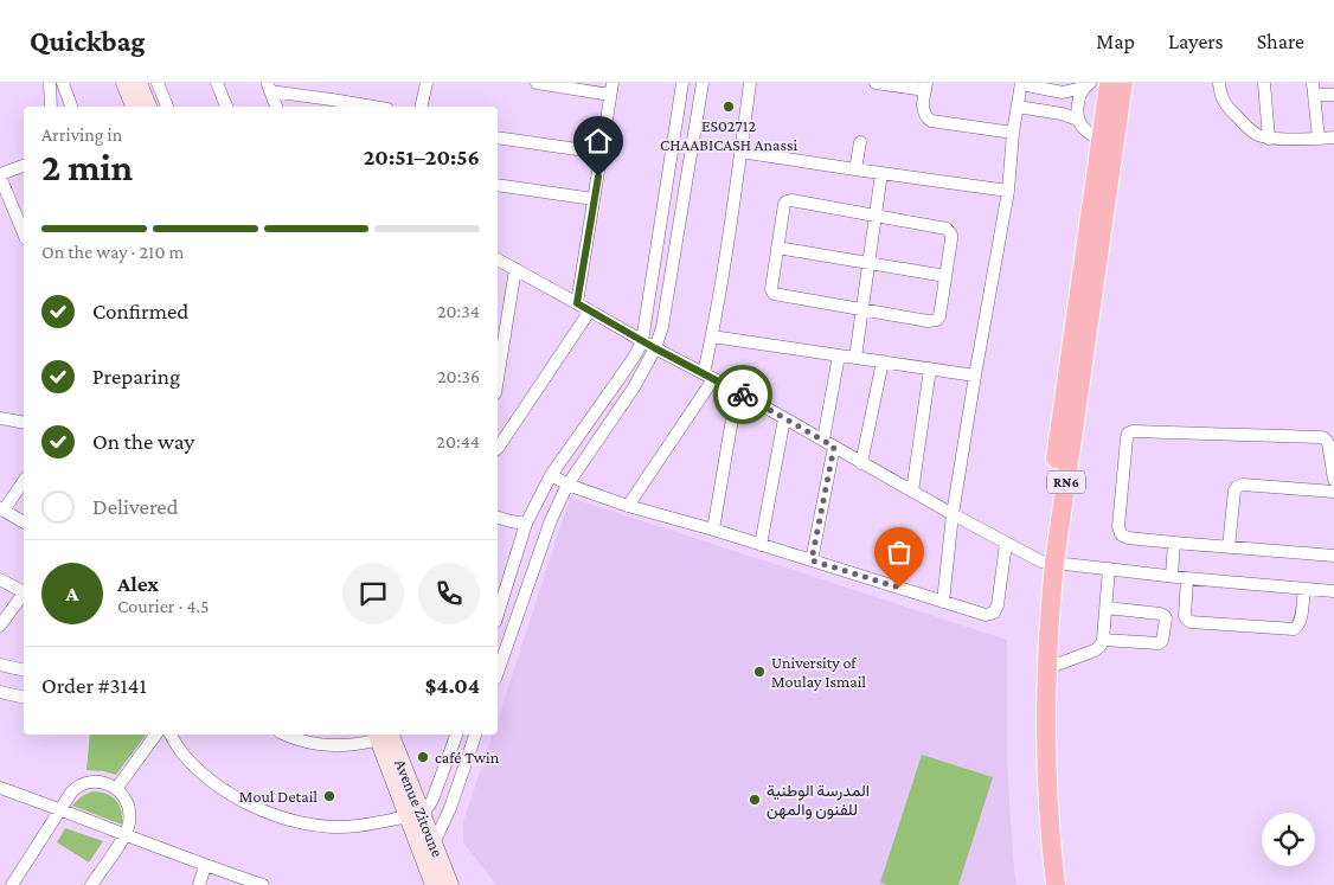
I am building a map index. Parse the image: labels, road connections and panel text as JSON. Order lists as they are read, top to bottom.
{
  "streets": {
    "highway": ["RN6"],
    "main road": ["Avenue Zitoune"]
  },
  "places": [
    "ES02712 CHAABICASH Anassi",
    "University of Moulay Ismail",
    "café Twin",
    "Moul Detail",
    "المدرسة الوطنية للفنون والمهن"
  ],
  "page": {
    "header": "Quickbag",
    "nav": ["Map", "Layers", "Share"],
    "heading": ["2 min", "Arriving in", "20:51–20:56"],
    "panel": [
      "Alex",
      "Courier · 4.5",
      "Order #3141",
      "$4.04"
    ],
    "bar": "On the way · 210 m",
    "list": [
      ["Confirmed", "20:34"],
      ["Preparing", "20:36"],
      ["On the way", "20:44"],
      "Delivered"
    ],
    "round": "A"
  }
}
